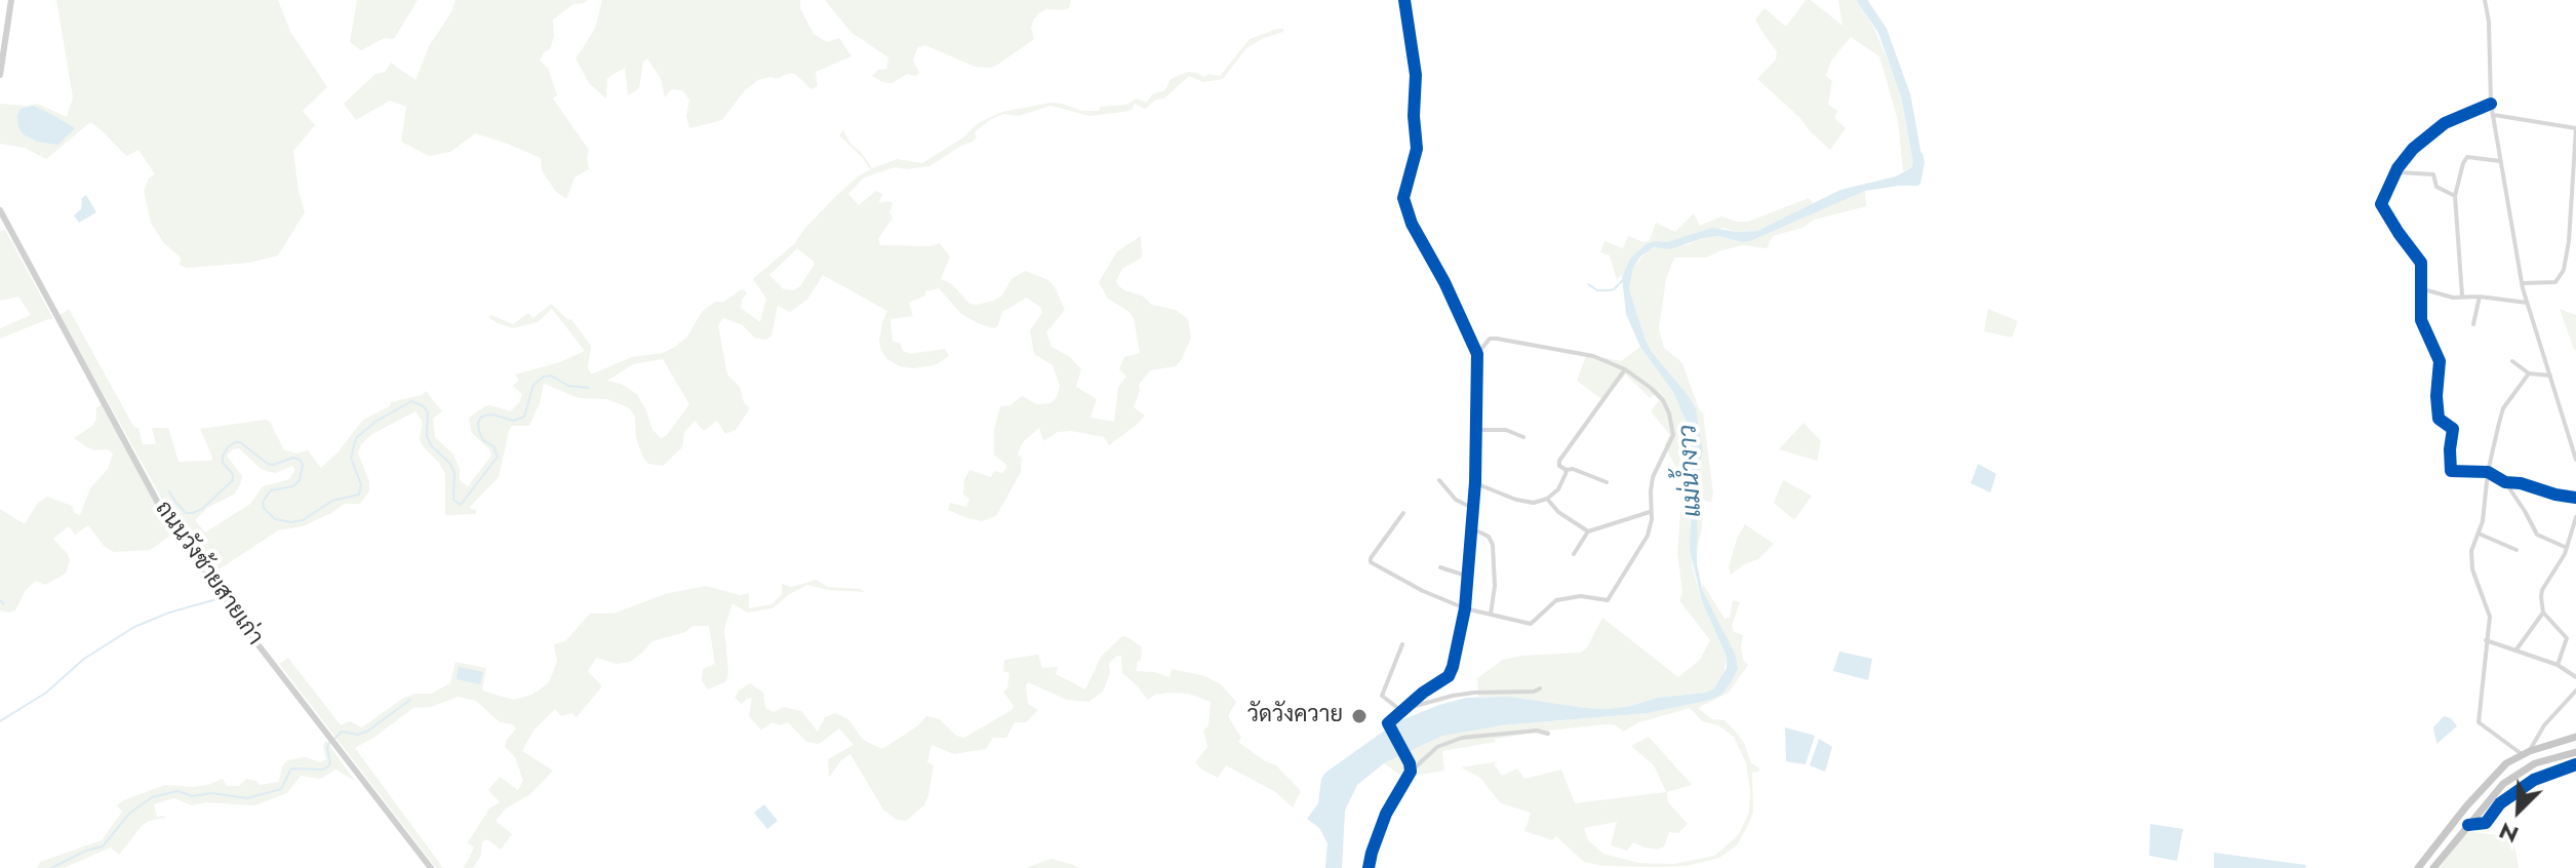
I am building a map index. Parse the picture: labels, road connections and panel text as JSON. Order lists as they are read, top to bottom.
{
  "streets": {
    "main road": ["ถนนวังซ้ายสายเก่า"]
  },
  "water": ["แม่น้ำงาว"],
  "places": ["วัดวังควาย"],
  "north": "bottom left"
}
